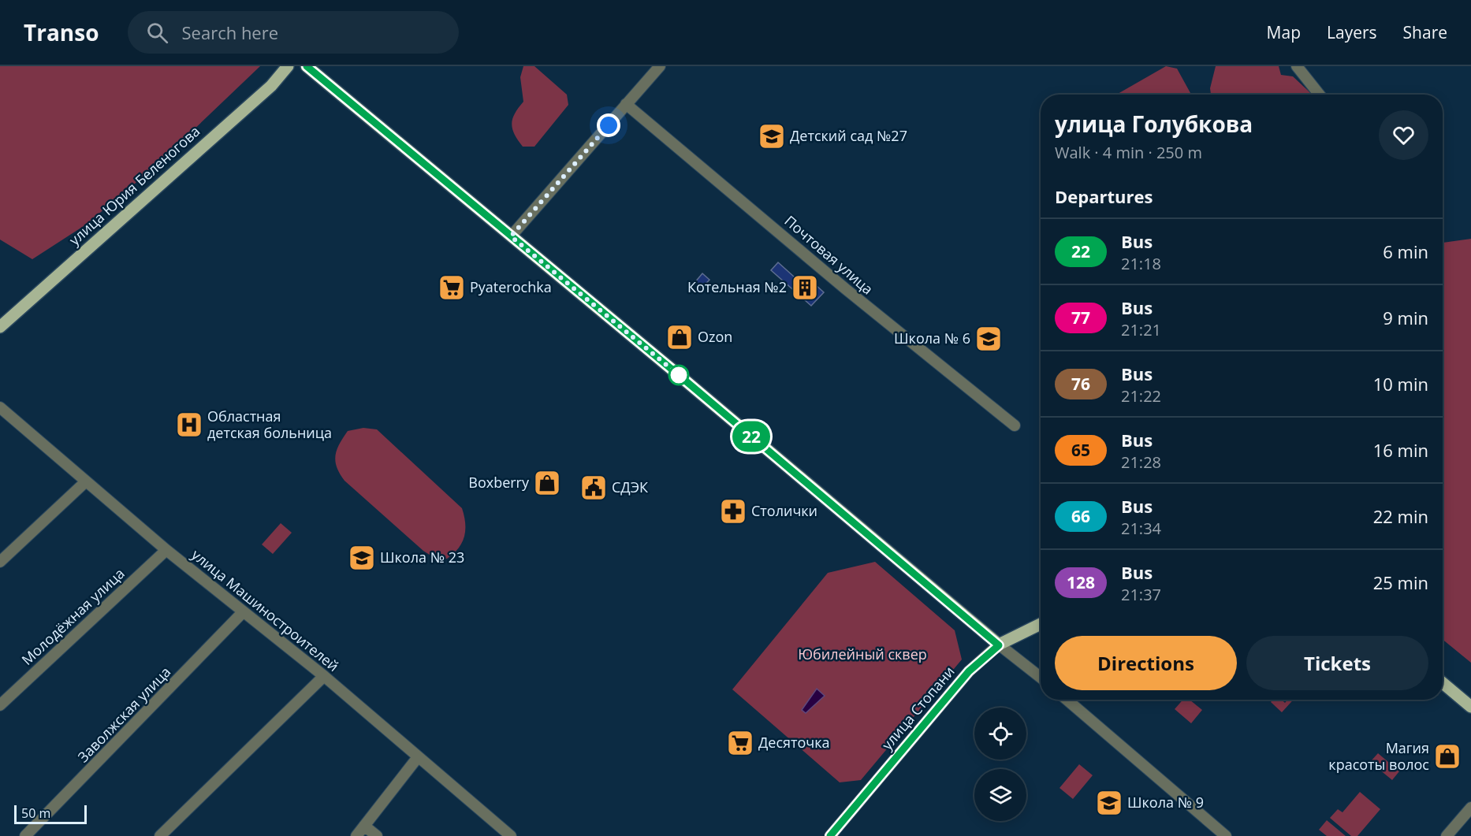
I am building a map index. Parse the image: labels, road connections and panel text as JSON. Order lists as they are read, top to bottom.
{
  "streets": {
    "main road": ["улица Юрия Беленогова", "улица Стопани"],
    "street": [
      "Почтовая улица",
      "улица Машиностроителей",
      "Молодёжная улица",
      "Заволжская улица"
    ]
  },
  "crossings": [
    ["улица Машиностроителей", "Молодёжная улица"],
    ["улица Машиностроителей", "Заволжская улица"]
  ],
  "parks": ["Юбилейный сквер"],
  "places": {
    "school or university": [
      "Детский сад №27",
      "Школа № 6",
      "Школа № 23",
      "Школа № 9"
    ],
    "supermarket": ["Pyaterochka", "Десяточка"],
    "building": ["Котельная №2"],
    "shop": ["Ozon", "Boxberry", "Магия красоты волос"],
    "hospital": ["Областная детская больница"],
    "public building": ["СДЭК"],
    "pharmacy": ["Столички"]
  },
  "lines": ["bus line 22"],
  "scale_bar": "50 m",
  "page": {
    "header": "Transo",
    "search": "Search here",
    "nav": ["Map", "Layers", "Share"],
    "on_map": "22",
    "heading": [
      ["улица Голубкова", "Walk · 4 min · 250 m"],
      "Departures"
    ],
    "list": [
      {
        "mark": "22",
        "name": "Bus",
        "note": "21:18",
        "value": "6 min"
      },
      {
        "mark": "77",
        "name": "Bus",
        "note": "21:21",
        "value": "9 min"
      },
      {
        "mark": "76",
        "name": "Bus",
        "note": "21:22",
        "value": "10 min"
      },
      {
        "mark": "65",
        "name": "Bus",
        "note": "21:28",
        "value": "16 min"
      },
      {
        "mark": "66",
        "name": "Bus",
        "note": "21:34",
        "value": "22 min"
      },
      {
        "mark": "128",
        "name": "Bus",
        "note": "21:37",
        "value": "25 min"
      }
    ],
    "buttons": ["Directions", "Tickets"],
    "scale": "50 m"
  }
}
